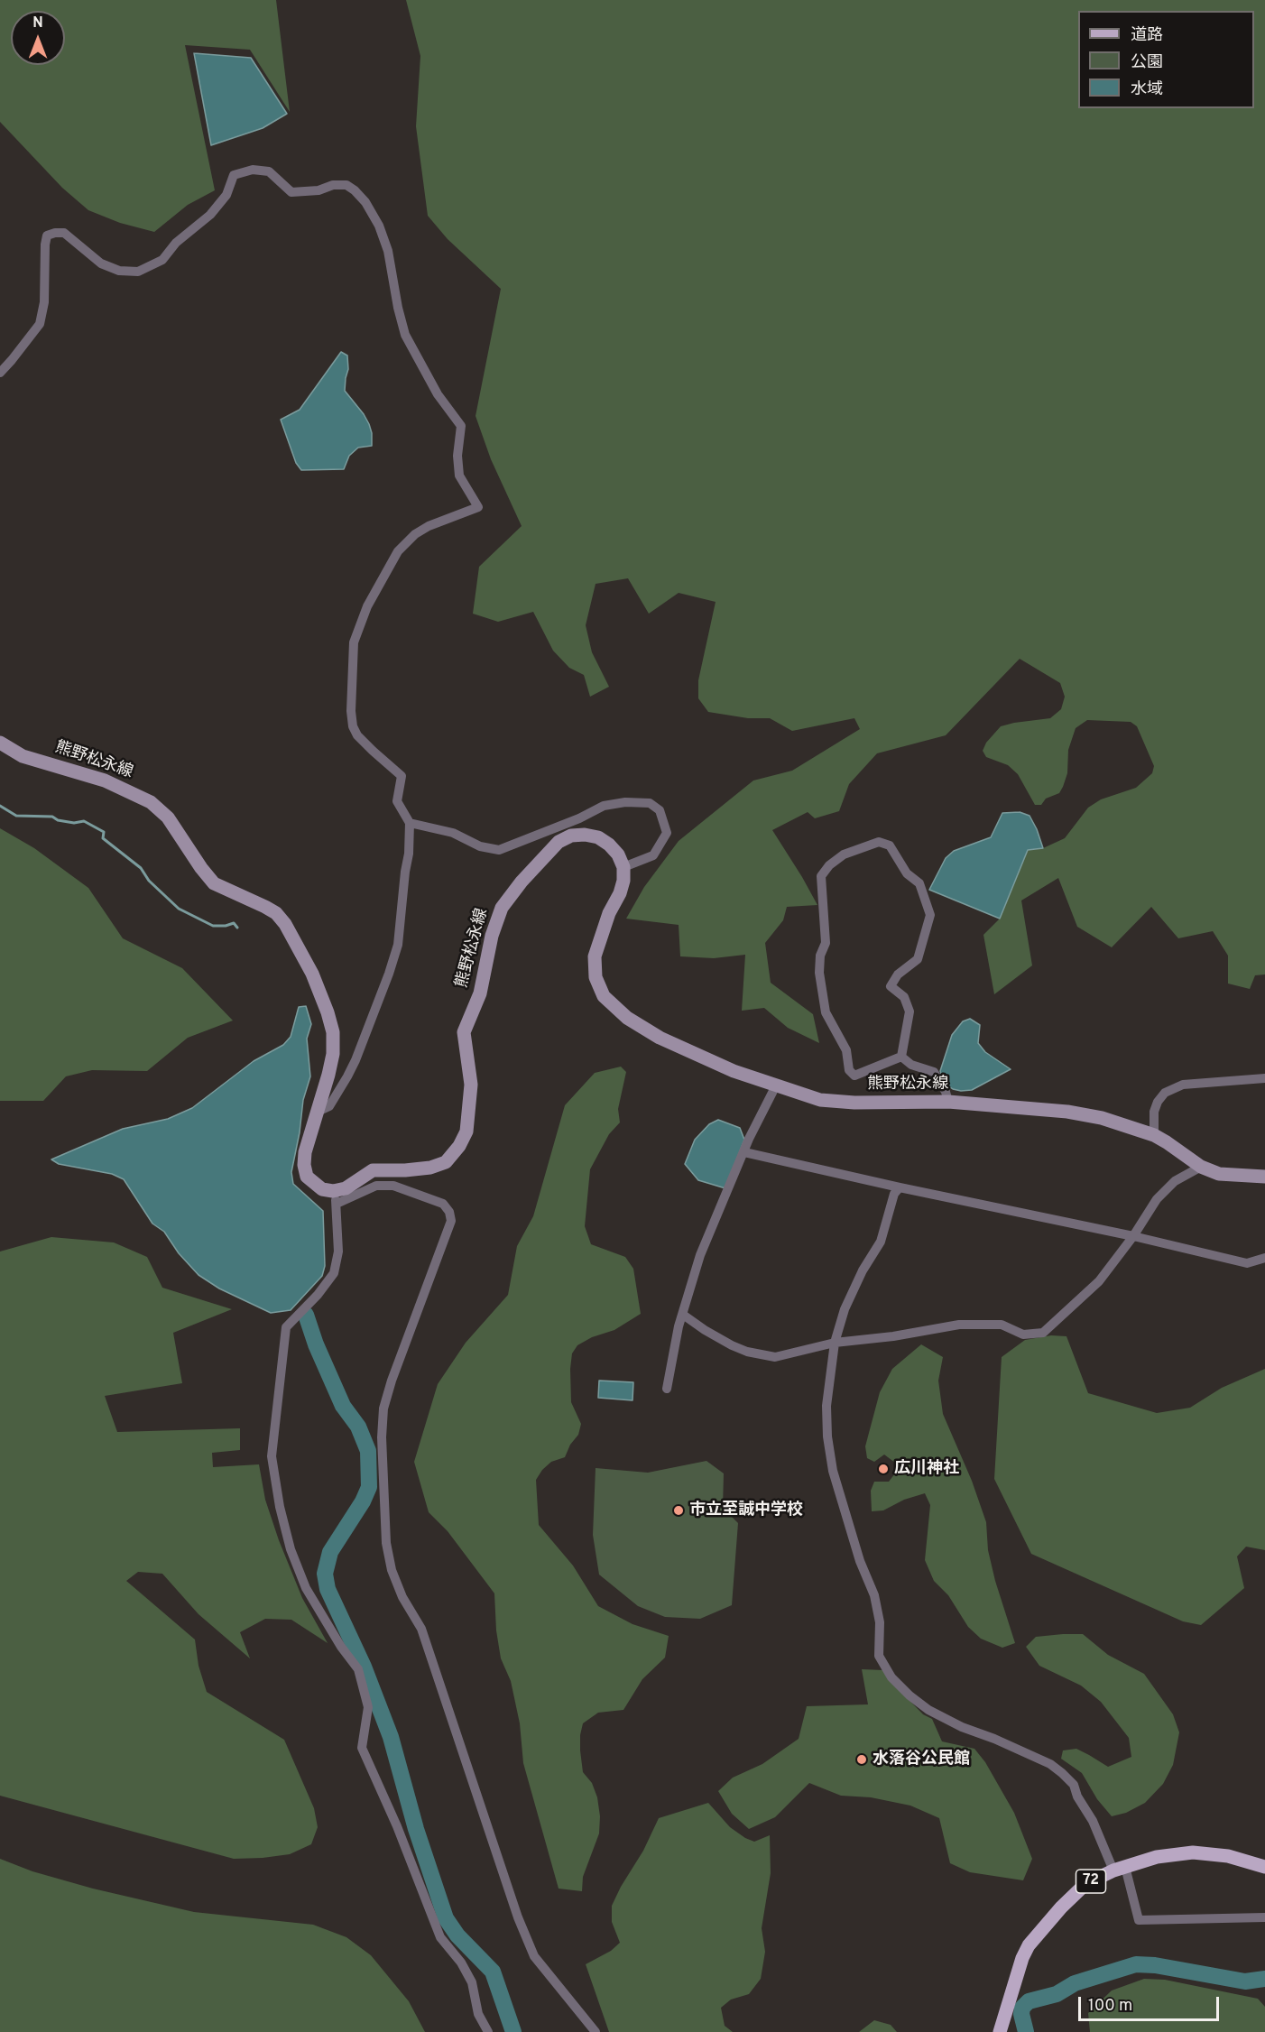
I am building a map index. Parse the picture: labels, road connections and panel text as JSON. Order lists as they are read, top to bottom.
{
  "streets": {
    "main road": ["熊野松永線", "72"]
  },
  "places": ["広川神社", "市立至誠中学校", "水落谷公民館"],
  "legend": ["道路", "公園", "水域"],
  "scale_bar": "100 m",
  "north": "top"
}
